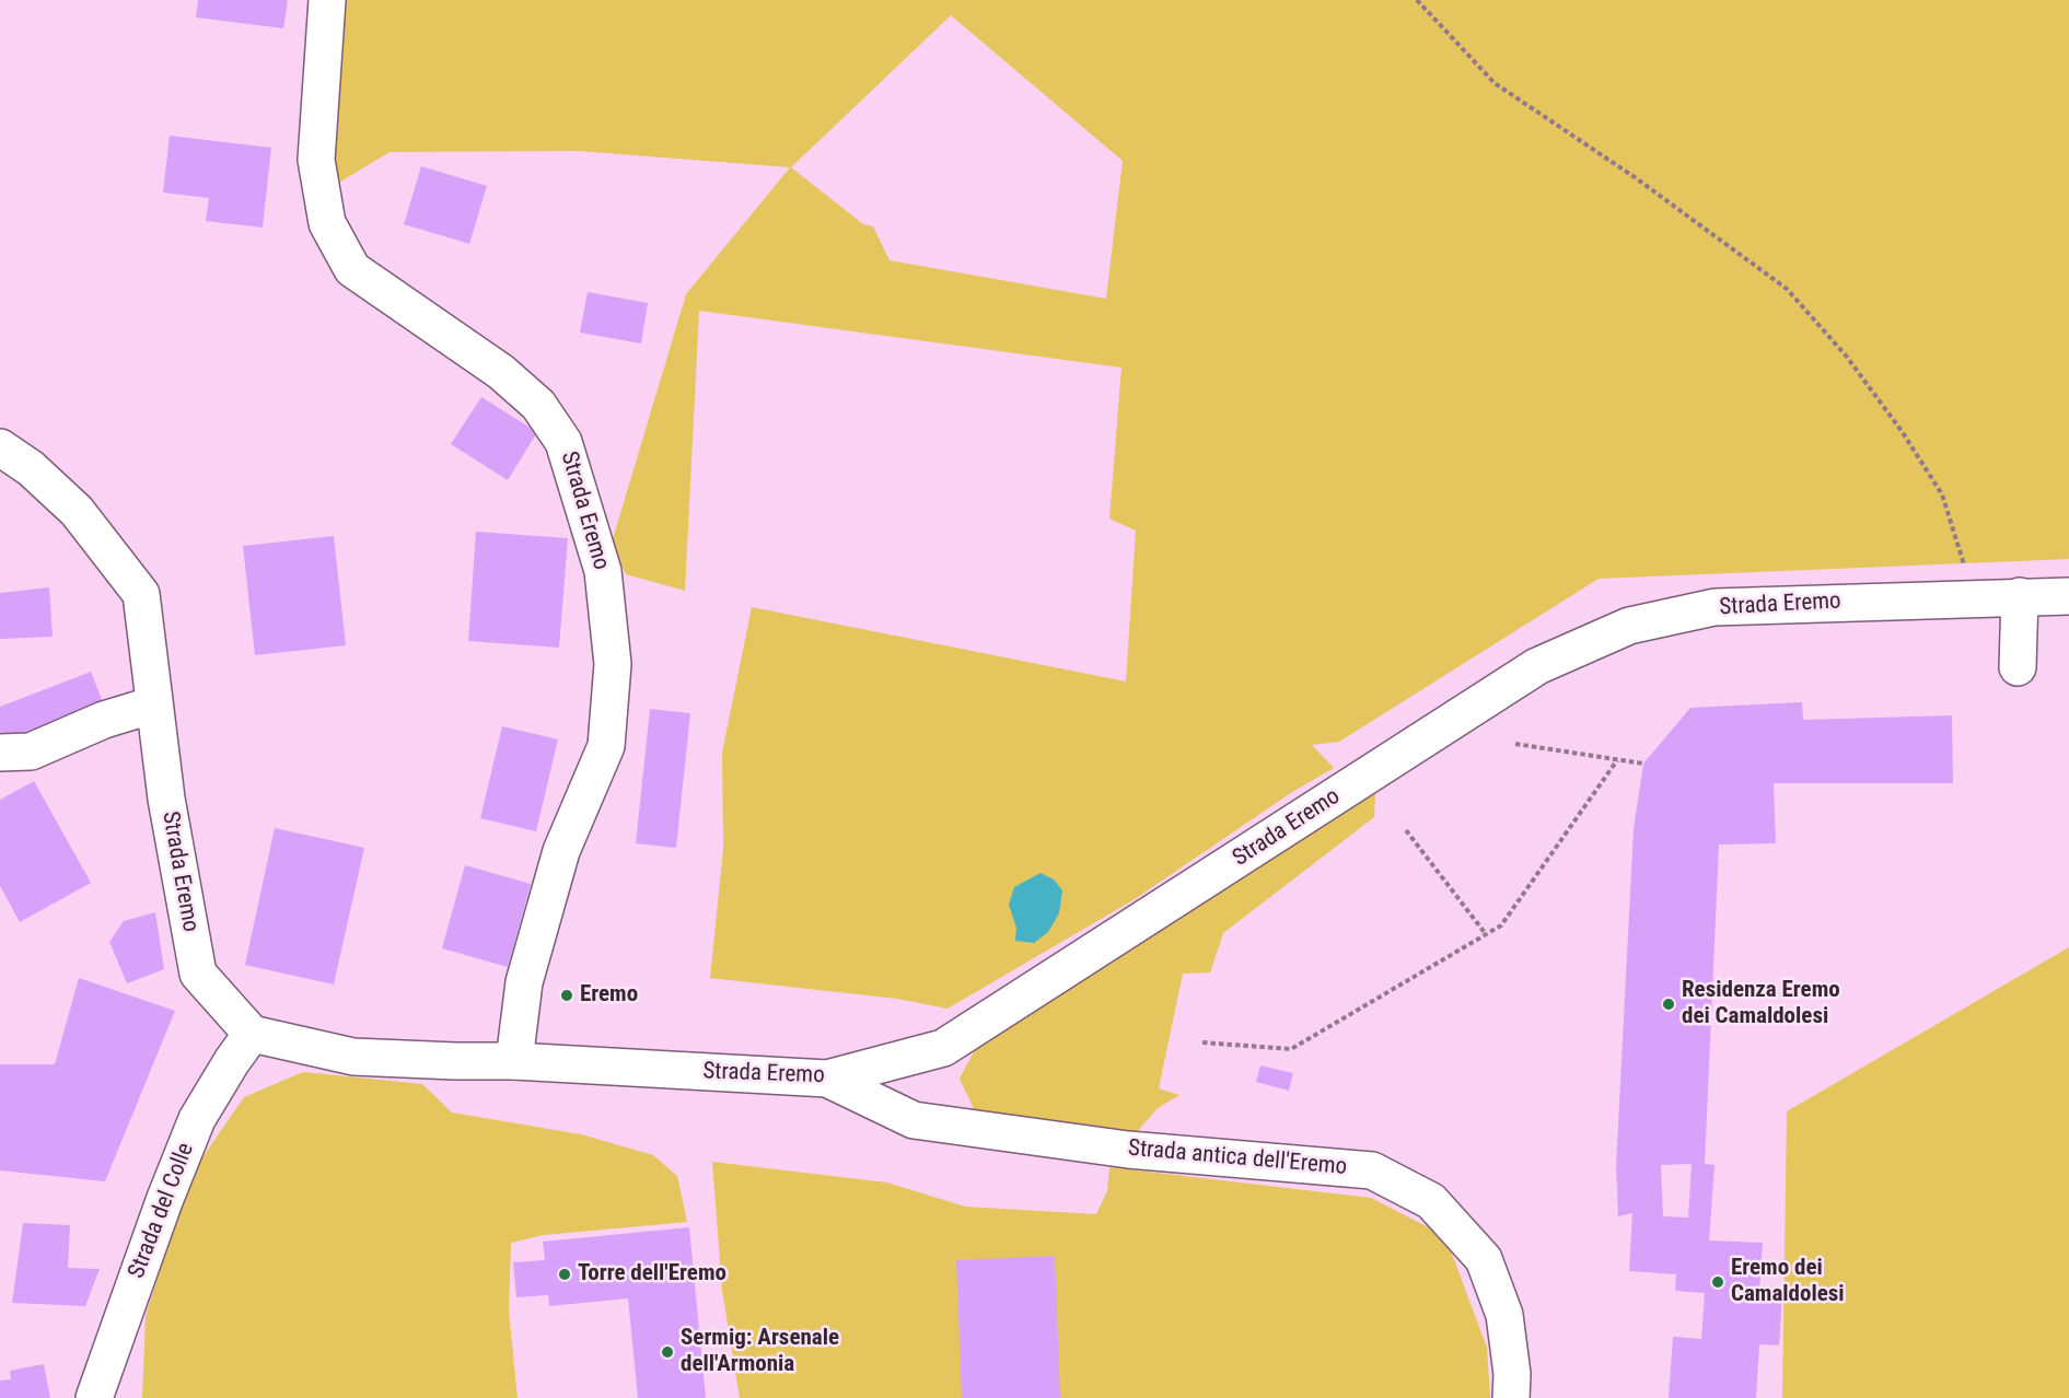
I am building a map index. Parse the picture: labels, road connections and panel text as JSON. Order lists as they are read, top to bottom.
{
  "streets": {
    "street": ["Strada Eremo", "Strada antica dell'Eremo", "Strada del Colle"]
  },
  "crossings": [
    ["Strada Eremo", "Strada antica dell'Eremo"],
    ["Strada Eremo", "Strada del Colle"]
  ],
  "places": [
    "Eremo",
    "Residenza Eremo dei Camaldolesi",
    "Torre dell'Eremo",
    "Eremo dei Camaldolesi",
    "Sermig: Arsenale dell'Armonia"
  ]
}
